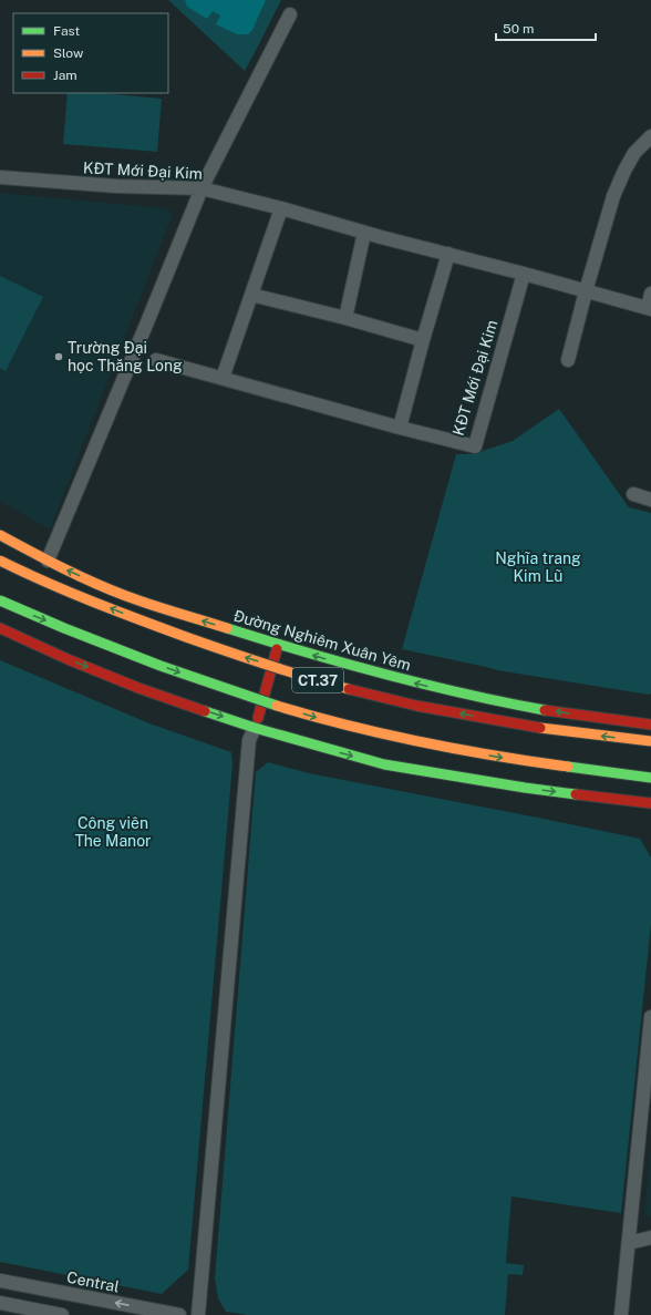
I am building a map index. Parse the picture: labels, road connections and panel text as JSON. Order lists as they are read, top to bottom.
{
  "streets": {
    "main road": ["Đường Nghiêm Xuân Yêm", "CT.37"],
    "street": ["KĐT Mới Đại Kim", "Central"]
  },
  "parks": ["Nghĩa trang Kim Lũ", "Công viên The Manor"],
  "places": ["Trường Đại học Thăng Long"],
  "legend": ["Fast", "Slow", "Jam"],
  "scale_bar": "50 m"
}
